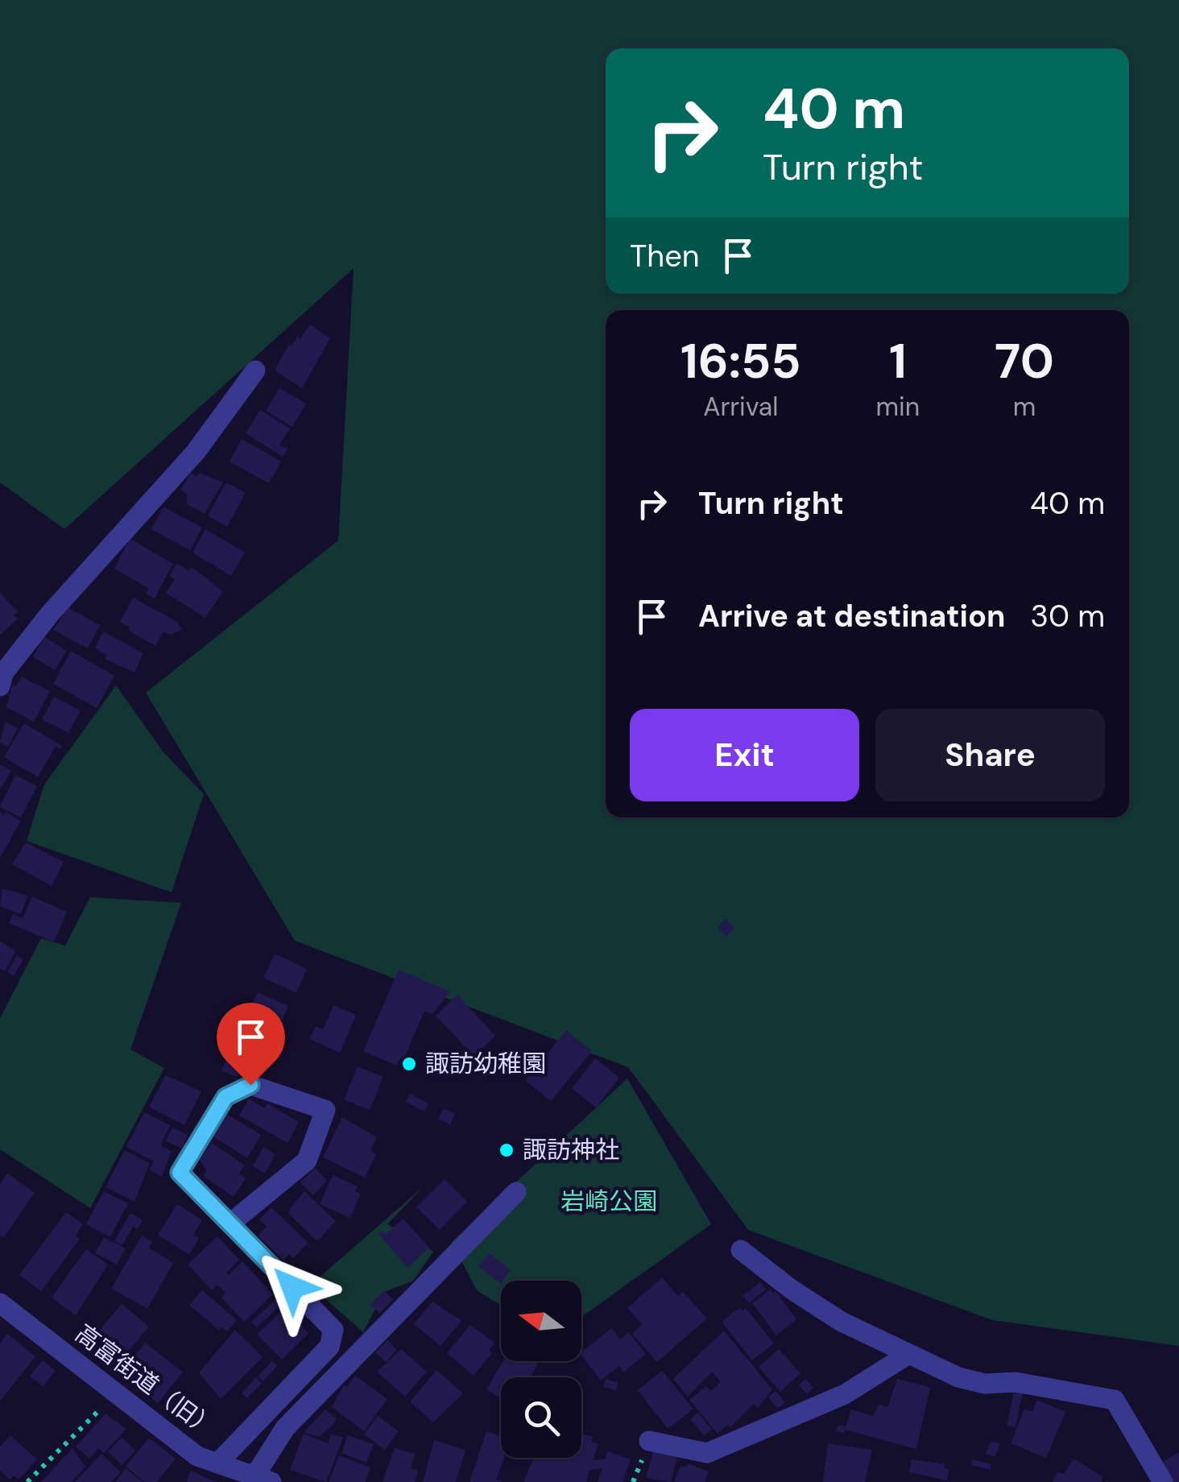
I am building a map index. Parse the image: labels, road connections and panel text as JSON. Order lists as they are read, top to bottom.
{
  "streets": {
    "street": ["高富街道（旧）"]
  },
  "parks": ["岩崎公園"],
  "places": ["諏訪幼稚園", "諏訪神社"],
  "north": "left",
  "page": {
    "turn": ["40 m", "Turn right"],
    "then": "Then",
    "eta": [
      "16:55",
      "Arrival",
      "1",
      "min",
      "70",
      "m"
    ],
    "list": [
      {
        "name": "Turn right",
        "value": "40 m"
      },
      {
        "name": "Arrive at destination",
        "value": "30 m"
      }
    ],
    "buttons": ["Exit", "Share"]
  }
}
